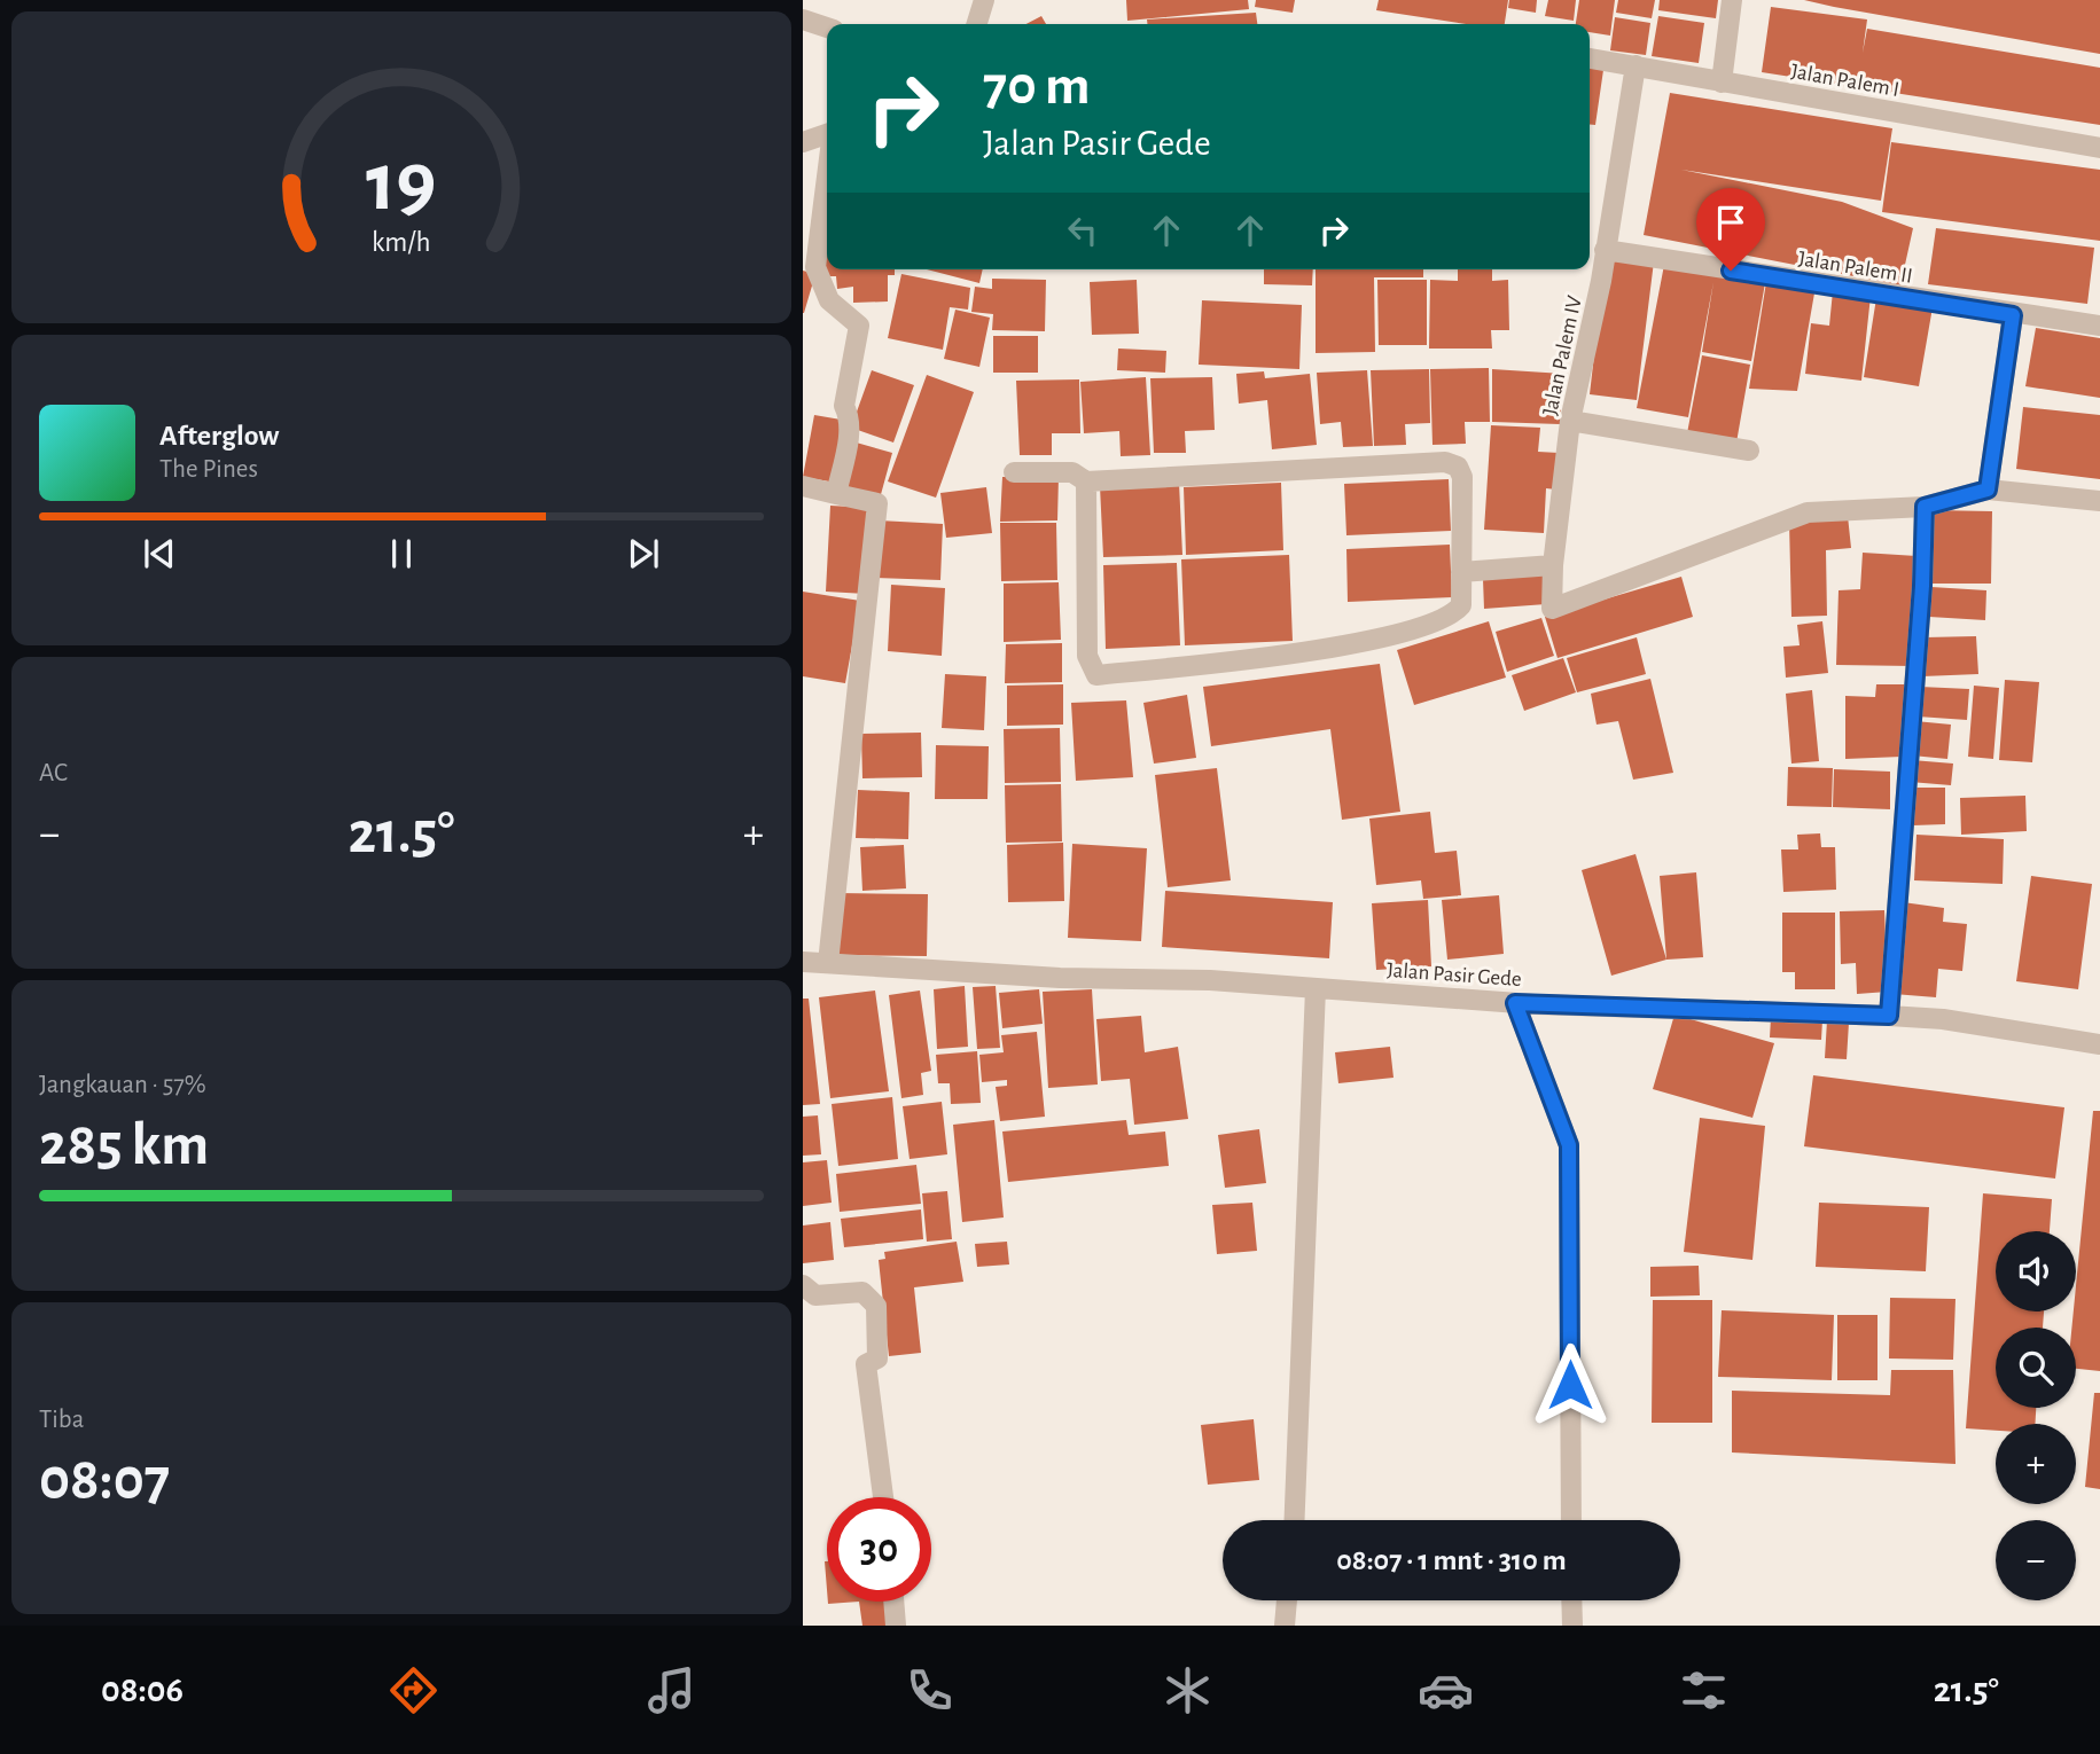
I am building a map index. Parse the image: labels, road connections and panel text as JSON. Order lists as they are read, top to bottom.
{
  "streets": {
    "street": [
      "Jalan Palem I",
      "Jalan Palem II",
      "Jalan Palem IV",
      "Jalan Pasir Gede"
    ]
  },
  "crossings": [
    ["Jalan Palem I", "Jalan Palem IV"],
    ["Jalan Palem II", "Jalan Palem IV"]
  ],
  "page": {
    "turn": ["70 m", "Jalan Pasir Gede"],
    "song": ["Afterglow", "The Pines"],
    "tile": [
      "AC",
      ["Jangkauan · 57%", "285 km"],
      ["Tiba", "08:07"]
    ],
    "heat": ["−", "21.5°", "+"],
    "map_buttons": ["+", "−"],
    "limit": "30",
    "trip": "08:07 · 1 mnt · 310 m",
    "tabs": ["08:06", "21.5°"],
    "gauge": ["19", "km/h"]
  }
}
